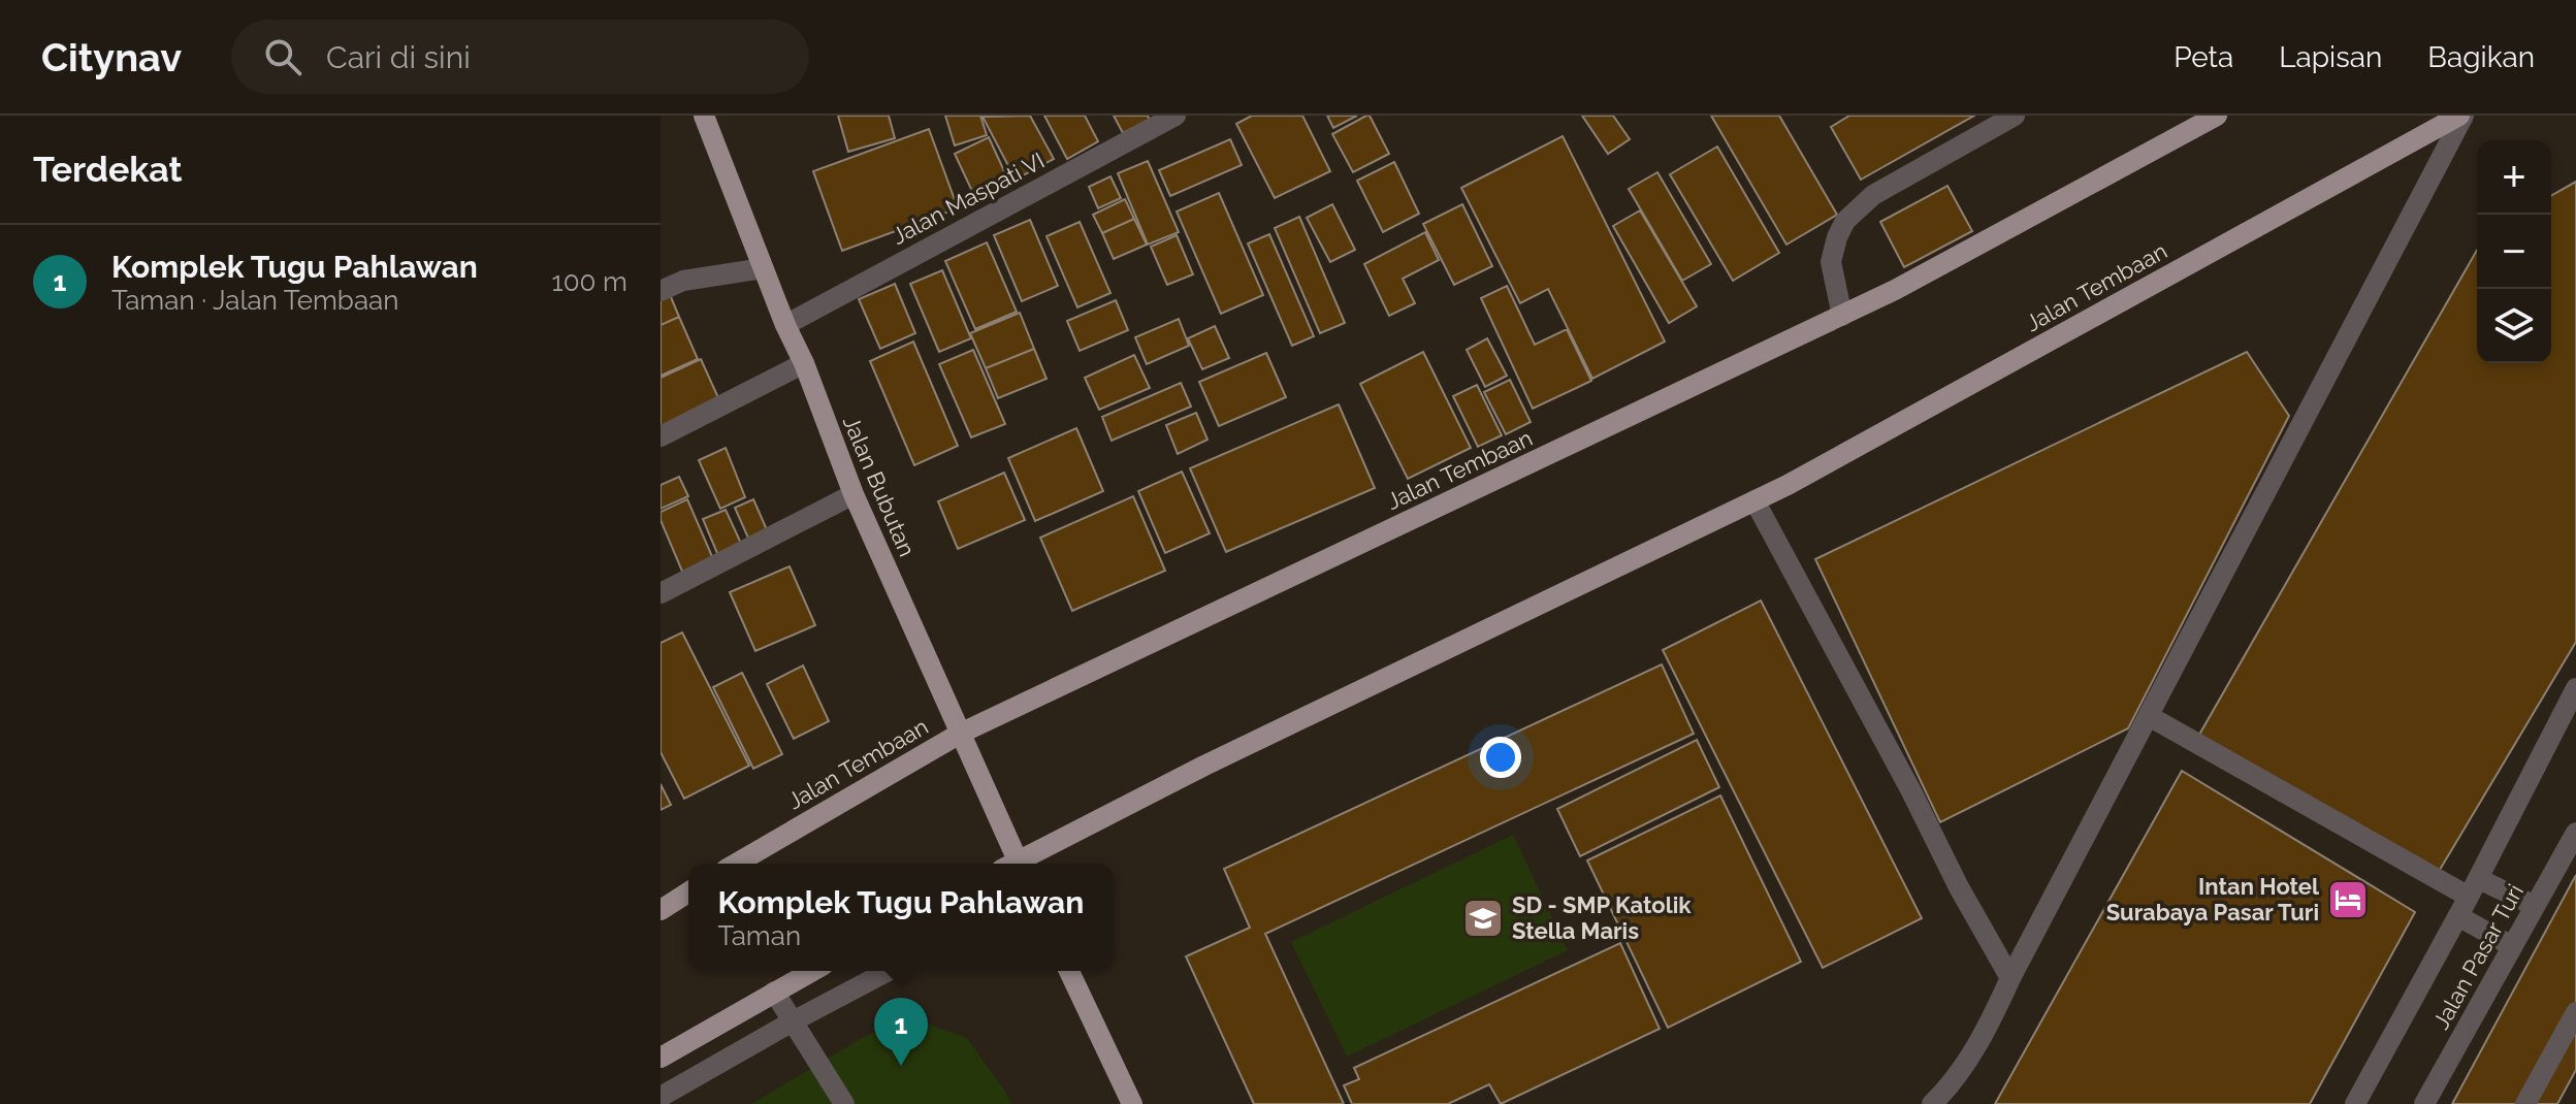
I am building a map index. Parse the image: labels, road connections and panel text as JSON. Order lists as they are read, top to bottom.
{
  "streets": {
    "main road": ["Jalan Tembaan", "Jalan Bubutan"],
    "street": ["Jalan Maspati VI", "Jalan Pasar Turi"]
  },
  "crossings": [
    ["Jalan Maspati VI", "Jalan Bubutan"],
    ["Jalan Tembaan", "Jalan Bubutan"]
  ],
  "places": {
    "hotel": ["Intan Hotel Surabaya Pasar Turi"],
    "school or university": ["SD - SMP Katolik Stella Maris"]
  },
  "page": {
    "header": "Citynav",
    "search": "Cari di sini",
    "nav": ["Peta", "Lapisan", "Bagikan"],
    "heading": "Terdekat",
    "map_buttons": ["+", "−"],
    "list": [
      {
        "mark": "1",
        "name": "Komplek Tugu Pahlawan",
        "note": "Taman · Jalan Tembaan",
        "value": "100 m"
      }
    ],
    "popup": ["Komplek Tugu Pahlawan", "Taman"],
    "pins": "1"
  }
}
